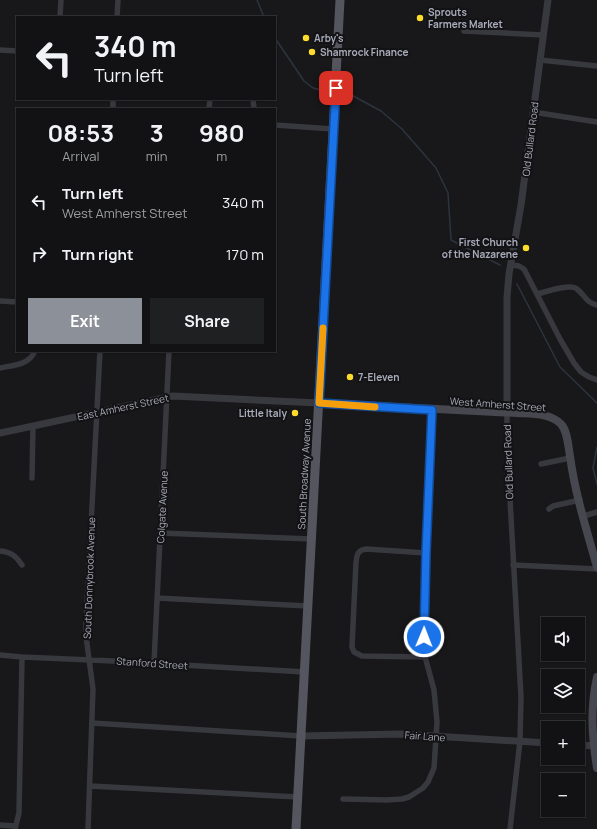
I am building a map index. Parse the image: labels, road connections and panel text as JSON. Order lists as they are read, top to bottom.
{
  "streets": {
    "main road": ["West Amherst Street", "South Broadway Avenue"],
    "street": [
      "Old Bullard Road",
      "East Amherst Street",
      "Colgate Avenue",
      "South Donnybrook Avenue",
      "Stanford Street",
      "Fair Lane"
    ]
  },
  "crossings": [
    ["Old Bullard Road", "West Amherst Street"],
    ["Old Bullard Road", "Fair Lane"],
    ["West Amherst Street", "East Amherst Street"],
    ["West Amherst Street", "South Broadway Avenue"],
    ["East Amherst Street", "South Broadway Avenue"],
    ["East Amherst Street", "Colgate Avenue"],
    ["East Amherst Street", "South Donnybrook Avenue"],
    ["South Broadway Avenue", "Stanford Street"],
    ["South Broadway Avenue", "Fair Lane"],
    ["Colgate Avenue", "Stanford Street"],
    ["South Donnybrook Avenue", "Stanford Street"]
  ],
  "places": [
    "Sprouts Farmers Market",
    "Arby's",
    "Shamrock Finance",
    "First Church of the Nazarene",
    "7-Eleven",
    "Little Italy"
  ],
  "page": {
    "turn": ["340 m", "Turn left"],
    "eta": [
      "08:53",
      "Arrival",
      "3",
      "min",
      "980",
      "m"
    ],
    "list": [
      {
        "name": "Turn left",
        "note": "West Amherst Street",
        "value": "340 m"
      },
      {
        "name": "Turn right",
        "value": "170 m"
      }
    ],
    "buttons": ["Exit", "Share"],
    "map_buttons": ["+", "−"]
  }
}
